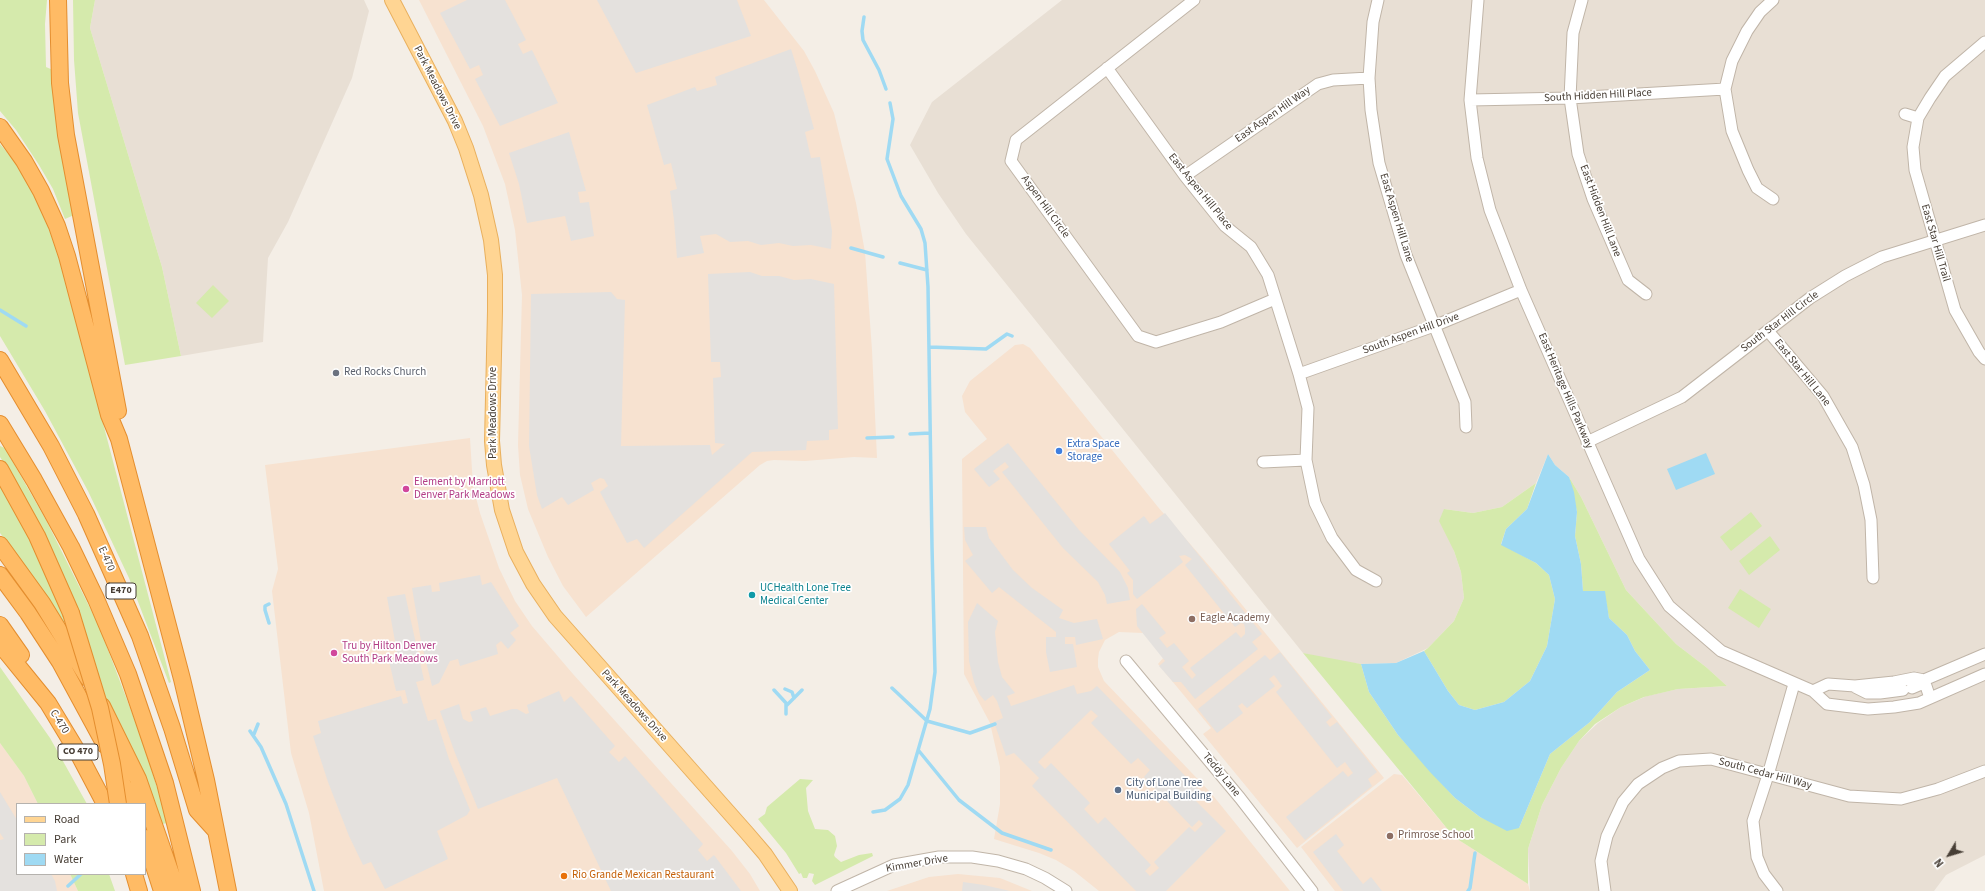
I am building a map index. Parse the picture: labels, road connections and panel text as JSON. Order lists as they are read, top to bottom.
{
  "streets": {
    "highway": [
      "E-470",
      "E470",
      "C-470",
      "CO 470"
    ],
    "main road": ["Park Meadows Drive"],
    "street": [
      "South Hidden Hill Place",
      "East Aspen Hill Way",
      "East Aspen Hill Place",
      "Aspen Hill Circle",
      "East Hidden Hill Lane",
      "East Aspen Hill Lane",
      "East Star Hill Trail",
      "South Star Hill Circle",
      "South Aspen Hill Drive",
      "East Star Hill Lane",
      "East Heritage Hills Parkway",
      "South Cedar Hill Way",
      "Teddy Lane",
      "Kimmer Drive"
    ]
  },
  "crossings": [
    ["South Hidden Hill Place", "East Hidden Hill Lane"],
    ["South Hidden Hill Place", "East Heritage Hills Parkway"],
    ["East Aspen Hill Way", "East Aspen Hill Place"],
    ["East Aspen Hill Way", "East Aspen Hill Lane"],
    ["East Aspen Hill Place", "Aspen Hill Circle"],
    ["East Aspen Hill Place", "South Aspen Hill Drive"],
    ["East Aspen Hill Lane", "South Aspen Hill Drive"],
    ["East Star Hill Trail", "South Star Hill Circle"],
    ["South Star Hill Circle", "East Star Hill Lane"],
    ["South Star Hill Circle", "East Heritage Hills Parkway"],
    ["South Aspen Hill Drive", "East Heritage Hills Parkway"]
  ],
  "places": [
    "Red Rocks Church",
    "Extra Space Storage",
    "Element by Marriott Denver Park Meadows",
    "UCHealth Lone Tree Medical Center",
    "Eagle Academy",
    "Tru by Hilton Denver South Park Meadows",
    "City of Lone Tree Municipal Building",
    "Primrose School",
    "Rio Grande Mexican Restaurant"
  ],
  "legend": ["Road", "Park", "Water"],
  "north": "bottom left"
}
